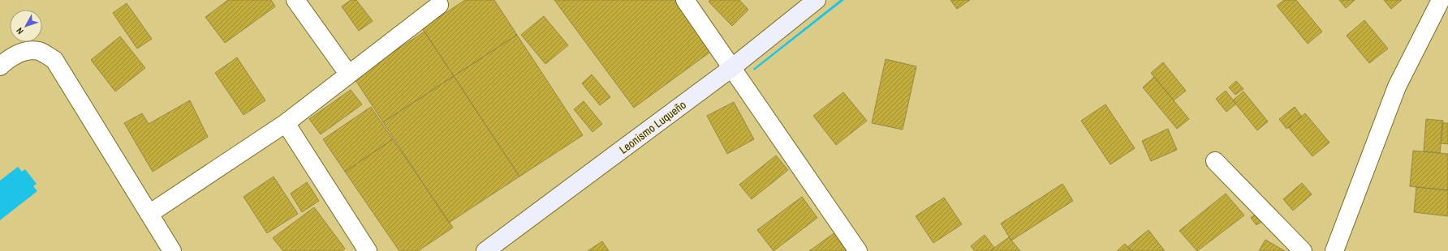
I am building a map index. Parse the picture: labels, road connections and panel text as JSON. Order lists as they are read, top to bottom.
{
  "streets": {
    "street": ["Leonismo Luqueño"]
  },
  "north": "bottom left"
}
